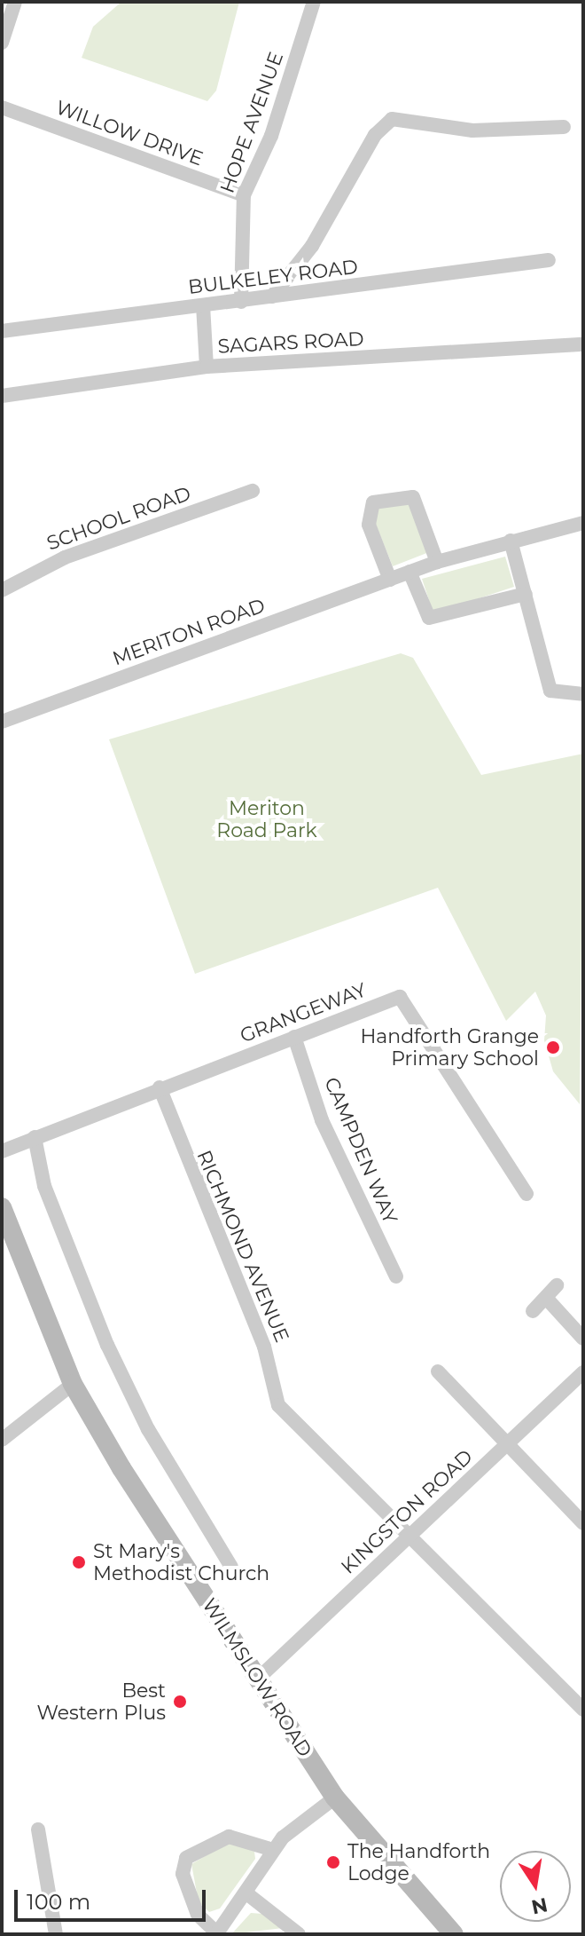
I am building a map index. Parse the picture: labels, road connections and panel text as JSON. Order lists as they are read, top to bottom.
{
  "streets": {
    "main road": ["WILMSLOW ROAD"],
    "street": [
      "HOPE AVENUE",
      "WILLOW DRIVE",
      "BULKELEY ROAD",
      "SAGARS ROAD",
      "SCHOOL ROAD",
      "MERITON ROAD",
      "GRANGEWAY",
      "CAMPDEN WAY",
      "RICHMOND AVENUE",
      "KINGSTON ROAD"
    ]
  },
  "crossings": [
    ["HOPE AVENUE", "WILLOW DRIVE"],
    ["HOPE AVENUE", "BULKELEY ROAD"],
    ["GRANGEWAY", "CAMPDEN WAY"],
    ["GRANGEWAY", "RICHMOND AVENUE"],
    ["RICHMOND AVENUE", "KINGSTON ROAD"],
    ["KINGSTON ROAD", "WILMSLOW ROAD"]
  ],
  "parks": ["Meriton Road Park"],
  "places": [
    "Handforth Grange Primary School",
    "St Mary's Methodist Church",
    "Best Western Plus",
    "The Handforth Lodge"
  ],
  "scale_bar": "100 m",
  "north": "bottom"
}
